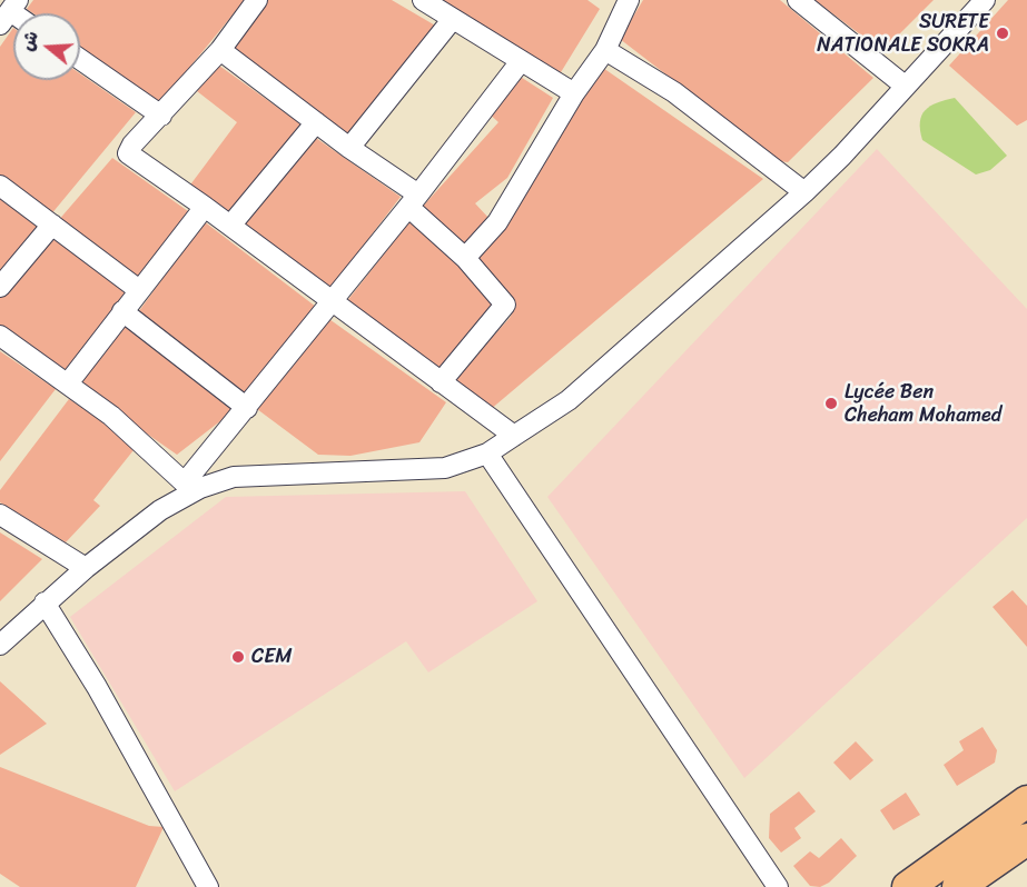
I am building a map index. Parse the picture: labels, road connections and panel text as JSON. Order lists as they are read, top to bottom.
{
  "places": ["SURETE NATIONALE SOKRA", "Lycée Ben Cheham Mohamed", "CEM"],
  "north": "left"
}
